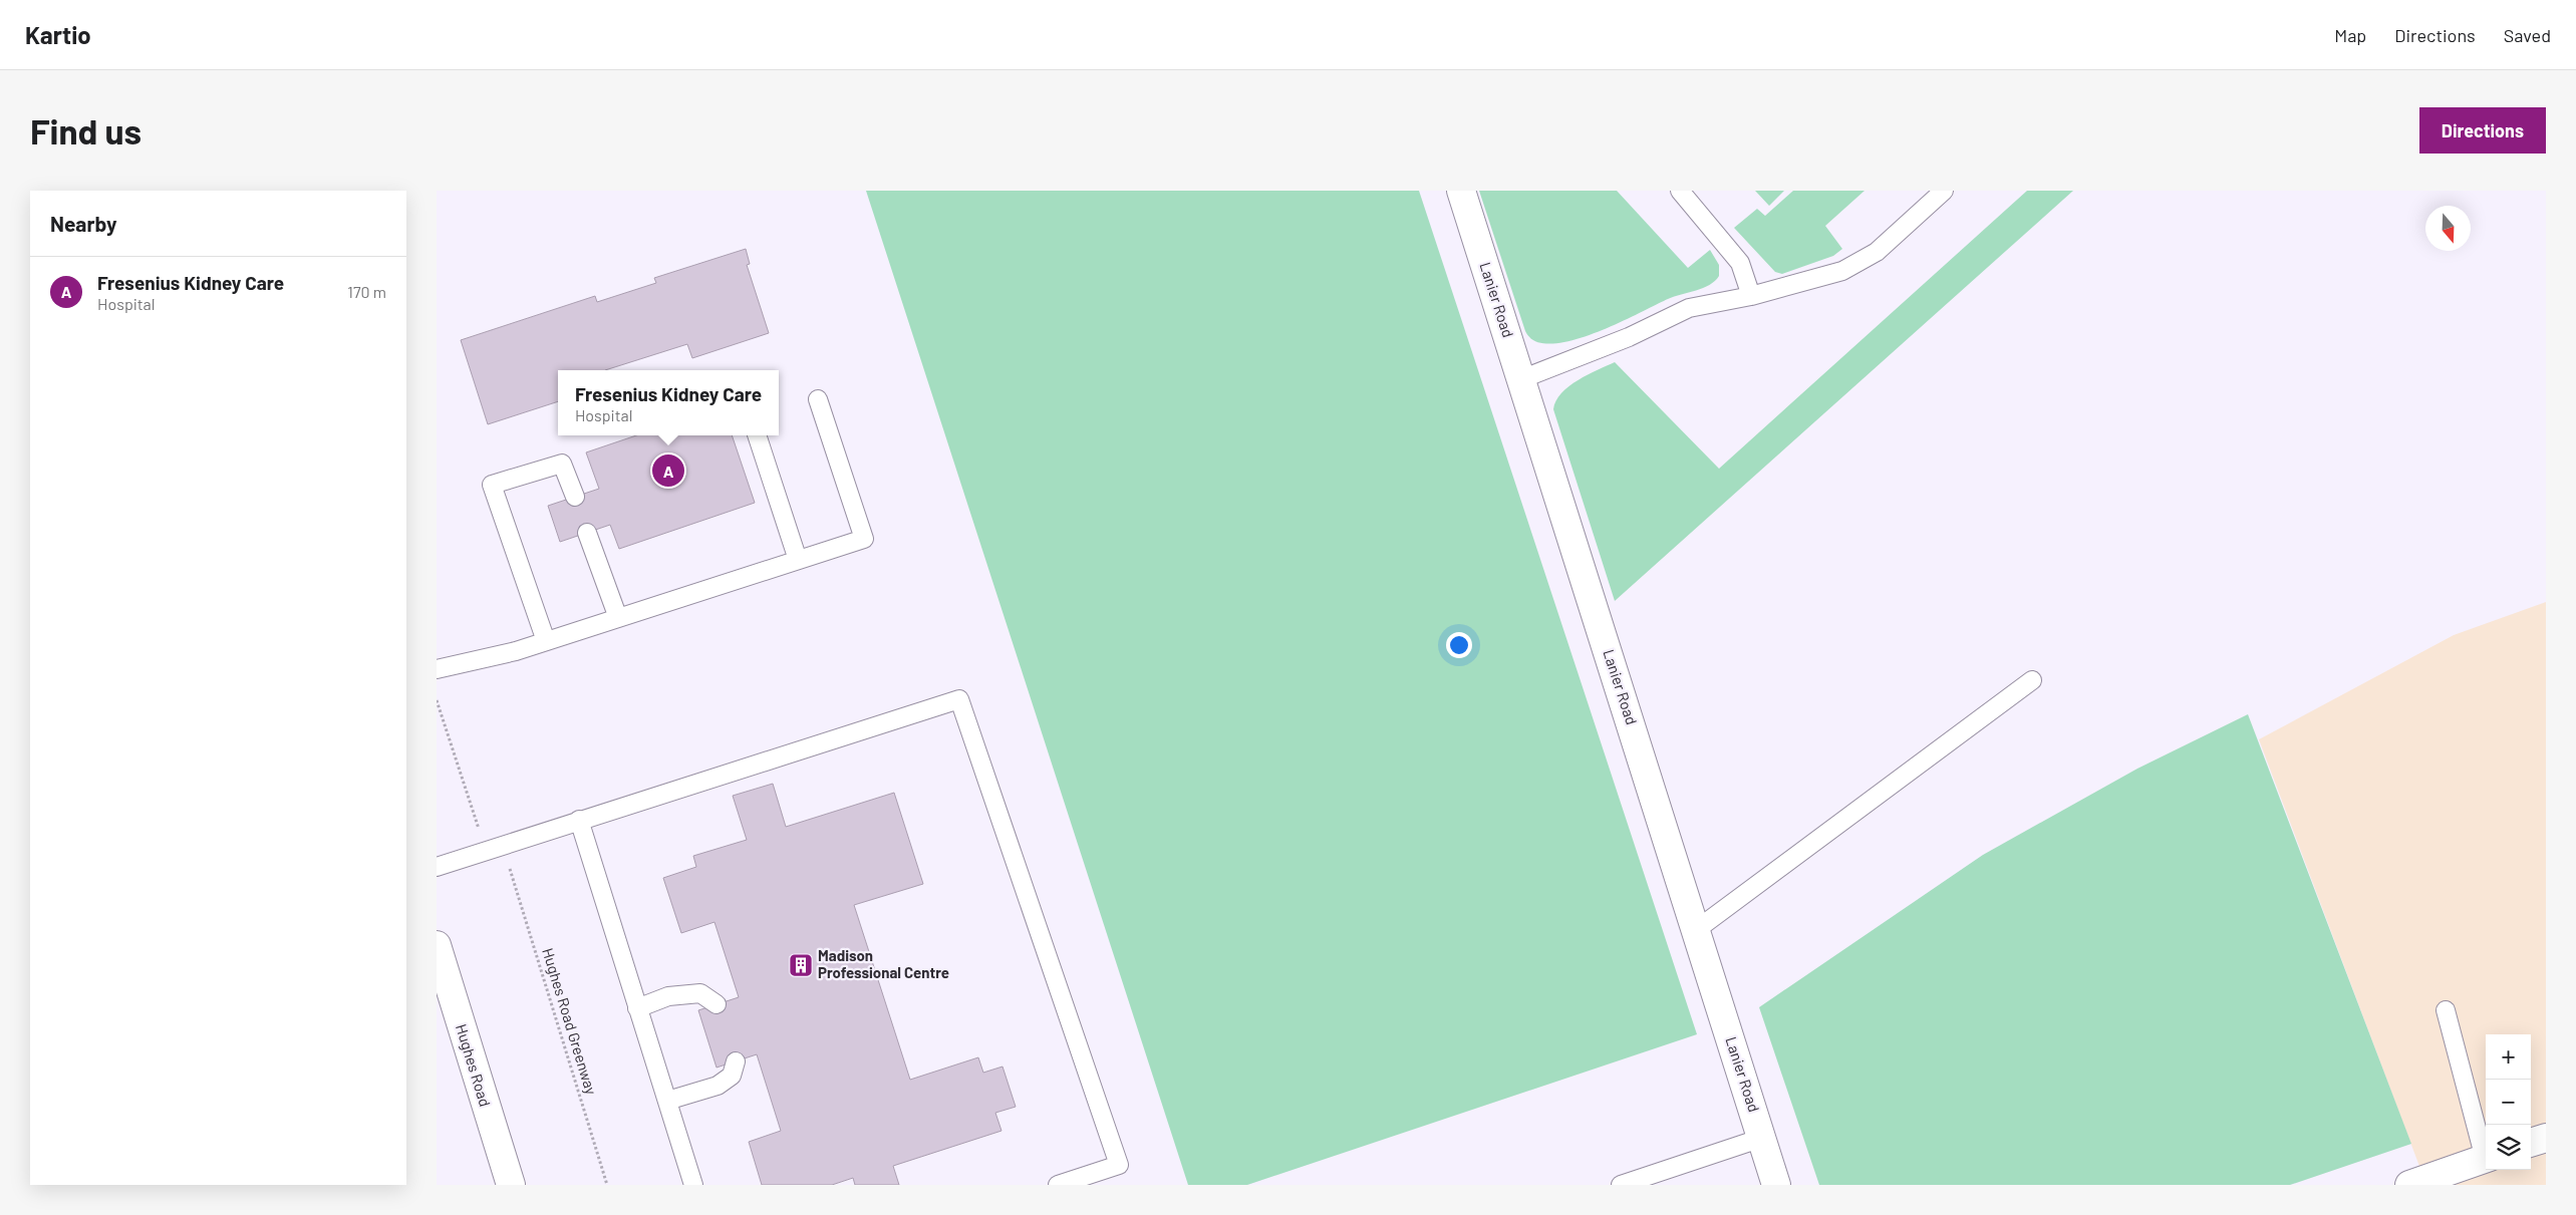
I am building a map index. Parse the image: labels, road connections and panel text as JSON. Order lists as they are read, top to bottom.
{
  "streets": {
    "street": ["Lanier Road", "Hughes Road"],
    "path": ["Hughes Road Greenway"]
  },
  "places": {
    "building": ["Madison Professional Centre"]
  },
  "north": "bottom",
  "page": {
    "header": "Kartio",
    "nav": ["Map", "Directions", "Saved"],
    "buttons": "Directions",
    "title": "Find us",
    "heading": "Nearby",
    "list": [
      {
        "mark": "A",
        "name": "Fresenius Kidney Care",
        "note": "Hospital",
        "value": "170 m"
      }
    ],
    "popup": ["Fresenius Kidney Care", "Hospital"],
    "pins": "A",
    "map_buttons": ["+", "−"]
  }
}
